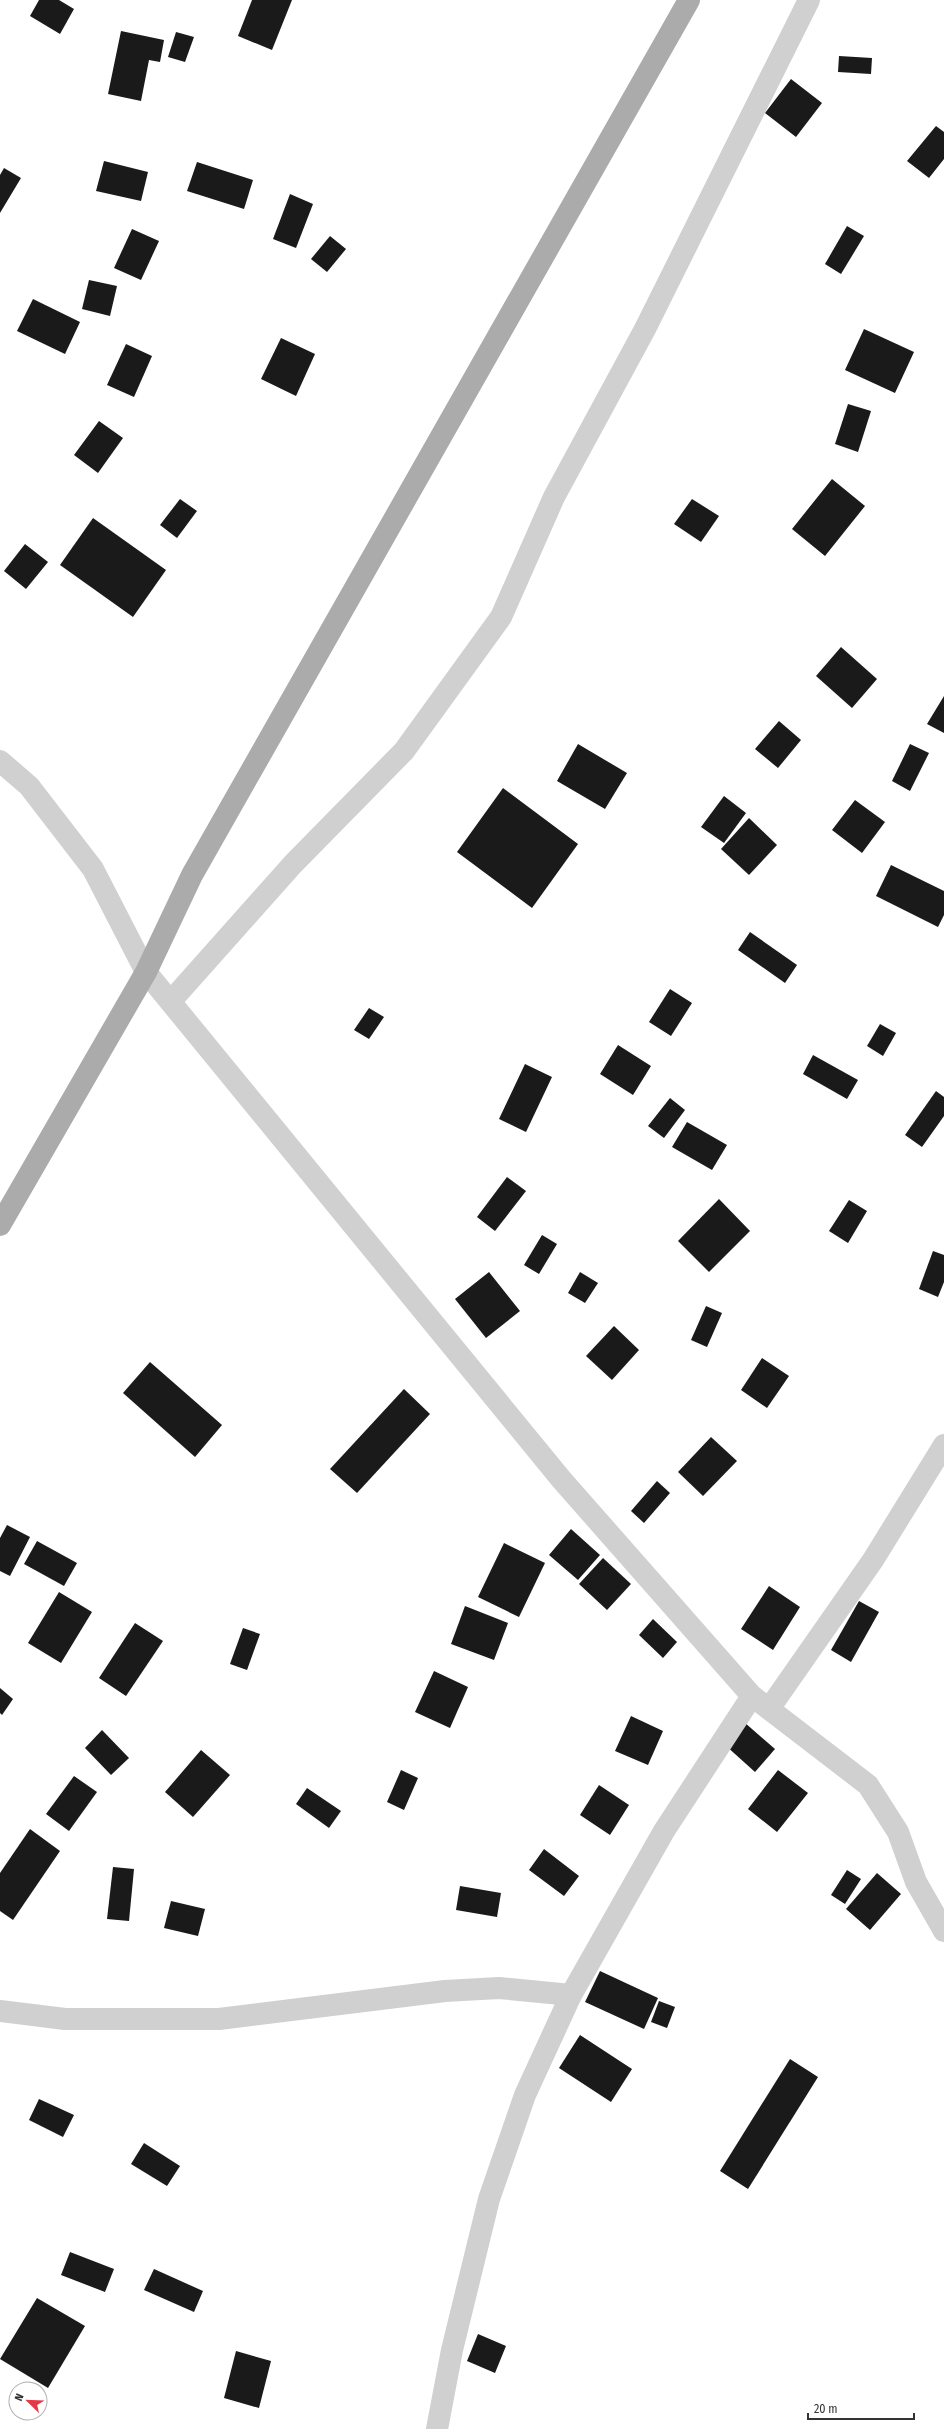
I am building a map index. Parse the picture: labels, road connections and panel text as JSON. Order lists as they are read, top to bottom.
{
  "scale_bar": "20 m",
  "north": "top left"
}
